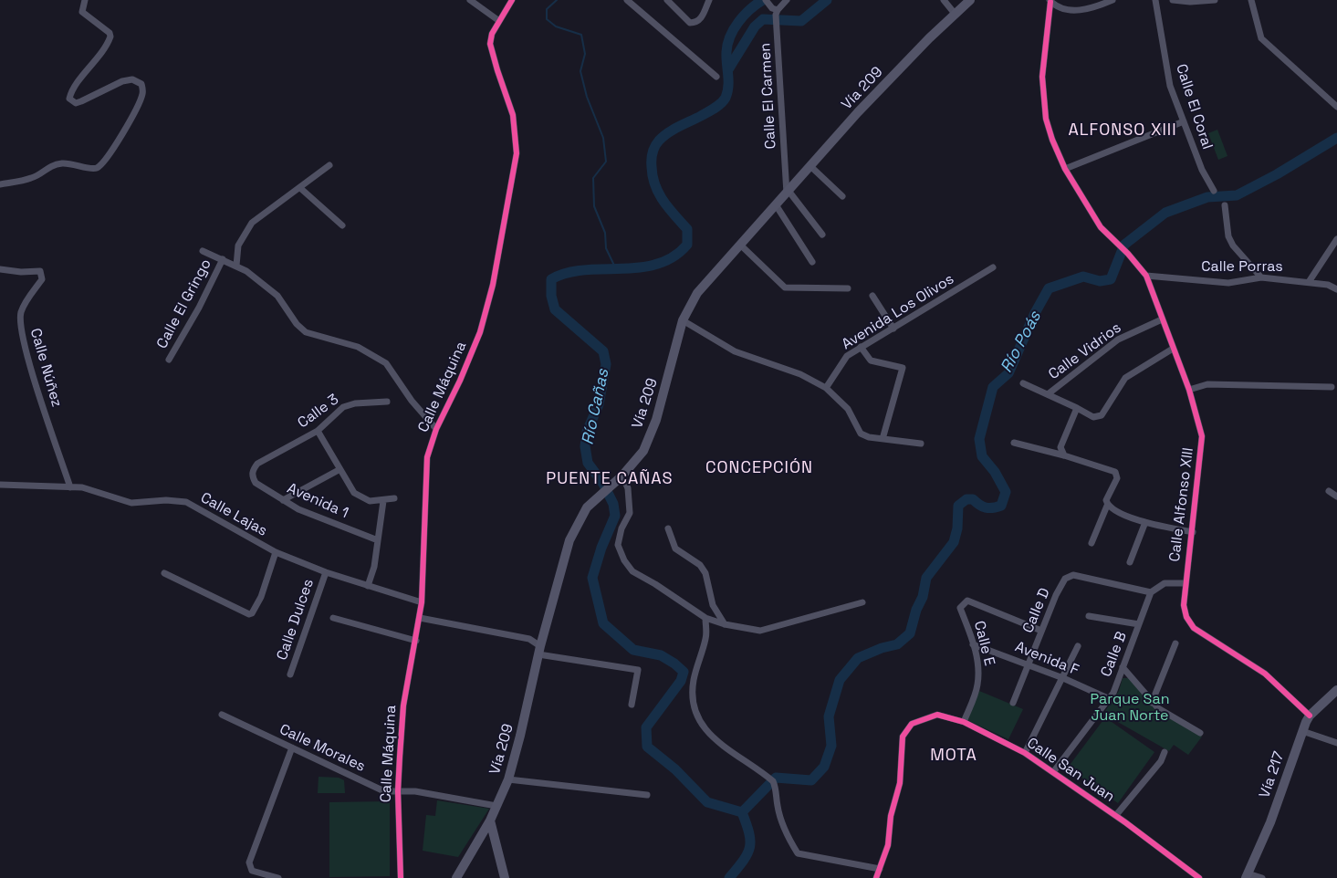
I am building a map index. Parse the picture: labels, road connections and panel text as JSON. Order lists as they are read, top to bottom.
{
  "streets": {
    "main road": ["Vía 209", "Vía 217"],
    "street": [
      "Calle El Carmen",
      "Calle El Coral",
      "Calle Porras",
      "Calle El Gringo",
      "Avenida Los Olivos",
      "Calle Vidrios",
      "Calle Núñez",
      "Calle Máquina",
      "Calle 3",
      "Avenida 1",
      "Calle Alfonso XIII",
      "Calle Lajas",
      "Calle D",
      "Calle Dulces",
      "Calle E",
      "Calle B",
      "Avenida F",
      "Calle Morales",
      "Calle San Juan"
    ]
  },
  "crossings": [
    ["Vía 209", "Calle El Carmen"],
    ["Vía 209", "Calle Morales"],
    ["Calle Porras", "Calle Alfonso XIII"],
    ["Calle Vidrios", "Calle Alfonso XIII"],
    ["Calle Núñez", "Calle Lajas"],
    ["Calle Máquina", "Calle Lajas"],
    ["Calle Máquina", "Calle Morales"],
    ["Calle 3", "Avenida 1"],
    ["Calle Alfonso XIII", "Vía 217"],
    ["Calle Lajas", "Calle Dulces"],
    ["Calle D", "Calle E"],
    ["Calle D", "Calle B"],
    ["Calle D", "Avenida F"],
    ["Calle E", "Avenida F"],
    ["Calle E", "Calle San Juan"],
    ["Calle B", "Avenida F"],
    ["Calle B", "Calle San Juan"]
  ],
  "districts": [
    "ALFONSO XIII",
    "CONCEPCIÓN",
    "PUENTE CAÑAS",
    "MOTA"
  ],
  "water": ["Río Poás", "Río Cañas"],
  "parks": ["Parque San Juan Norte"]
}
